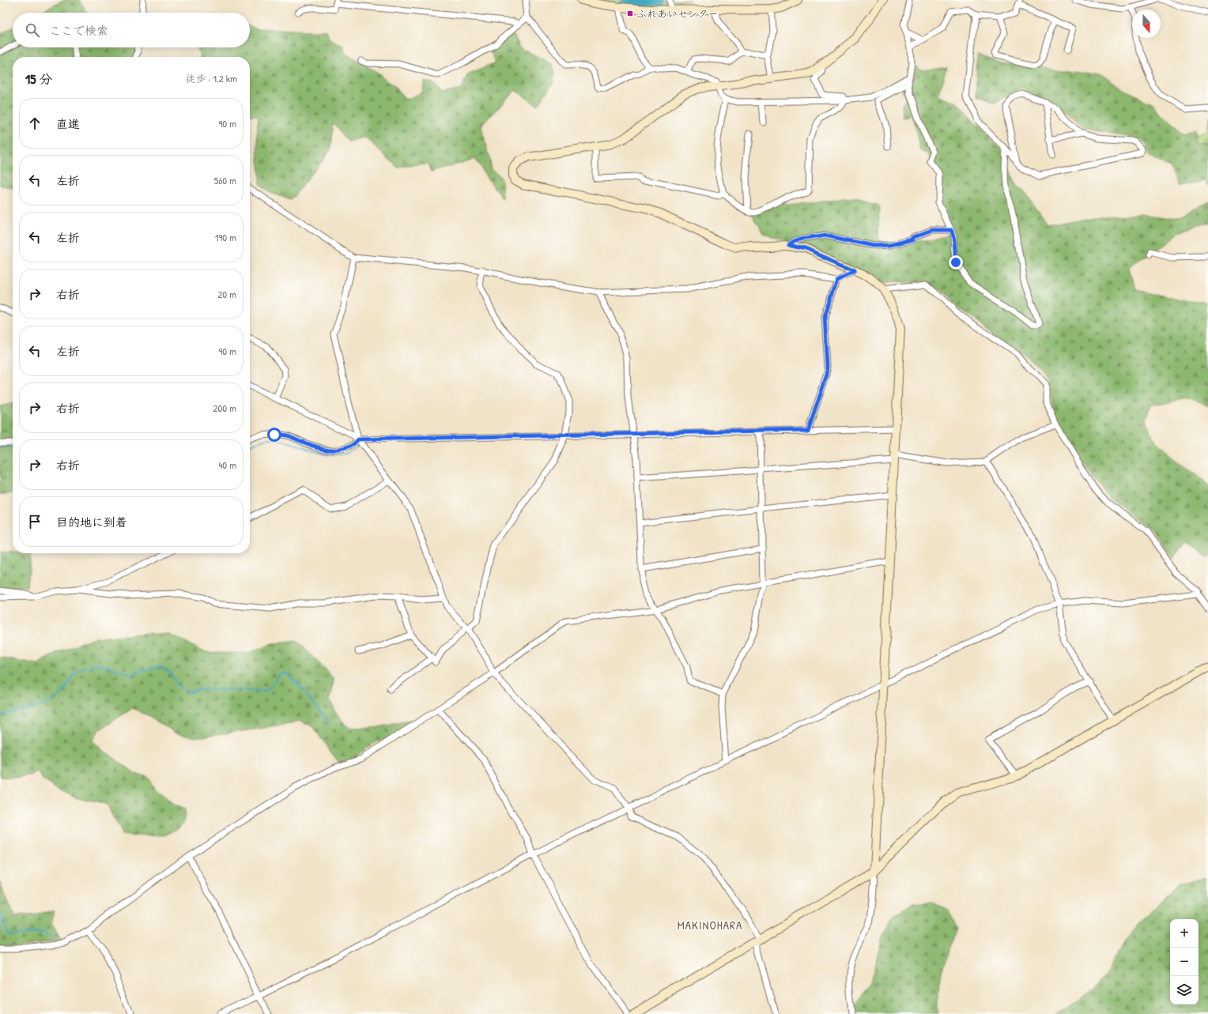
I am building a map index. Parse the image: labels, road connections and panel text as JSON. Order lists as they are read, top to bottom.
{
  "districts": ["MAKINOHARA"],
  "places": {
    "transit": ["ふれあいセンター"]
  },
  "north": "bottom",
  "page": {
    "search": "ここで検索",
    "heading": ["15 分", "徒歩 · 1.2 km"],
    "list": [
      ["直進", "90 m"],
      ["左折", "560 m"],
      ["左折", "190 m"],
      ["右折", "20 m"],
      ["左折", "90 m"],
      ["右折", "200 m"],
      ["右折", "40 m"],
      "目的地に到着"
    ],
    "map_buttons": ["+", "−"]
  }
}
